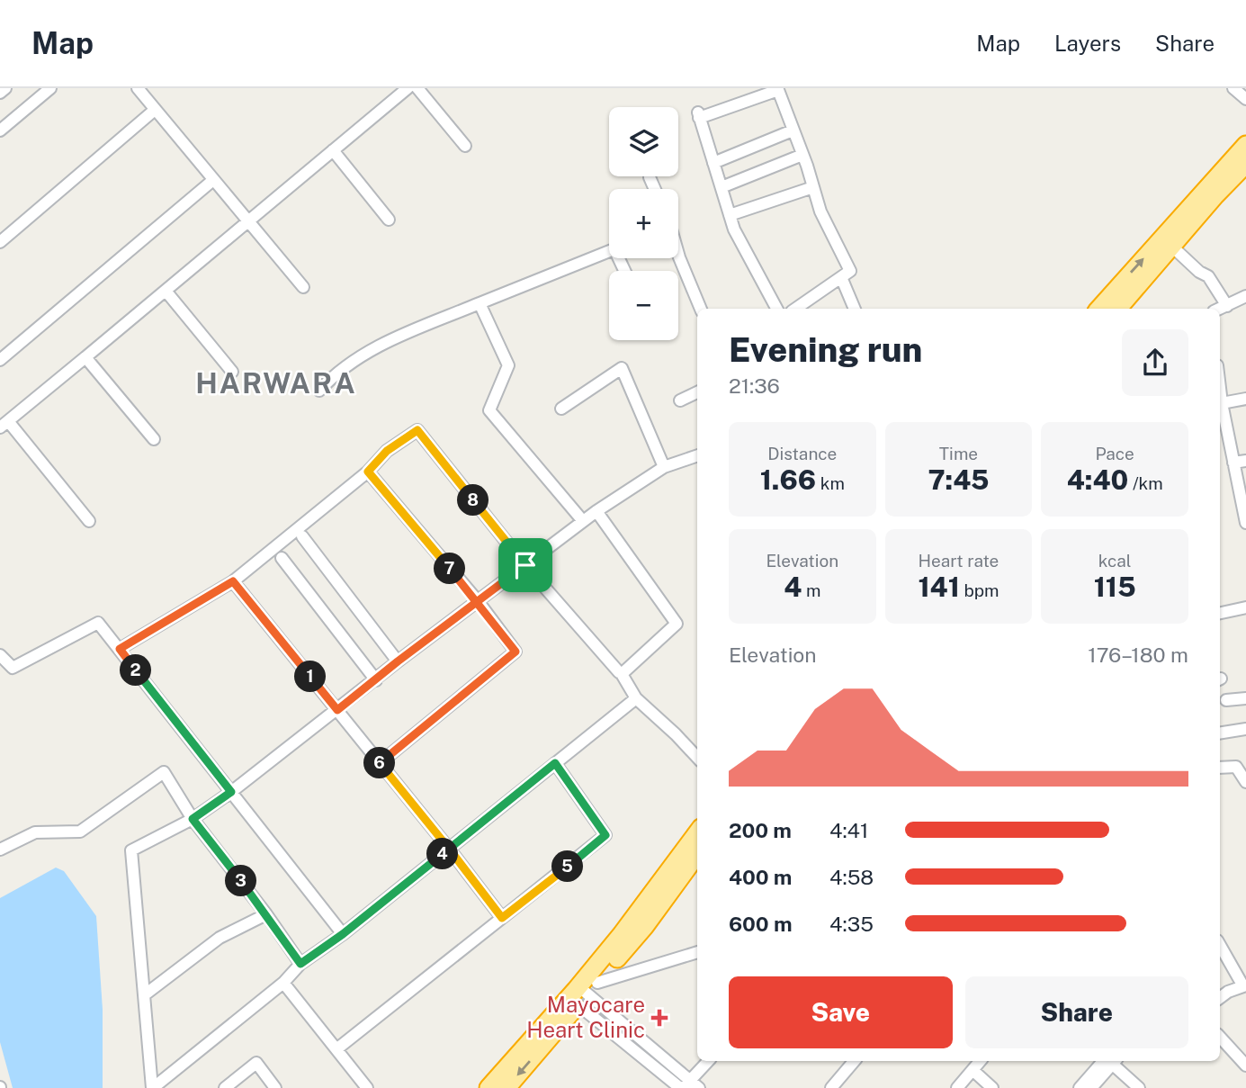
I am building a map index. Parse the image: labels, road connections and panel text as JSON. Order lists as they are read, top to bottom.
{
  "districts": ["HARWARA"],
  "places": {
    "health": ["Mayocare Heart Clinic"]
  },
  "page": {
    "header": "Map",
    "nav": ["Map", "Layers", "Share"],
    "map_buttons": ["+", "−"],
    "heading": ["Evening run", "21:36"],
    "stats": [
      ["Distance", "1.66 km"],
      ["Time", "7:45"],
      ["Pace", "4:40 /km"],
      ["Elevation", "4 m"],
      ["Heart rate", "141 bpm"],
      ["kcal", "115"]
    ],
    "pins": [
      "8",
      "7",
      "2",
      "1",
      "6",
      "4",
      "5",
      "3"
    ],
    "chart": ["Elevation", "176–180 m"],
    "list": [
      {
        "name": "200 m",
        "note": "4:41"
      },
      {
        "name": "400 m",
        "note": "4:58"
      },
      {
        "name": "600 m",
        "note": "4:35"
      }
    ],
    "buttons": ["Save", "Share"]
  }
}
